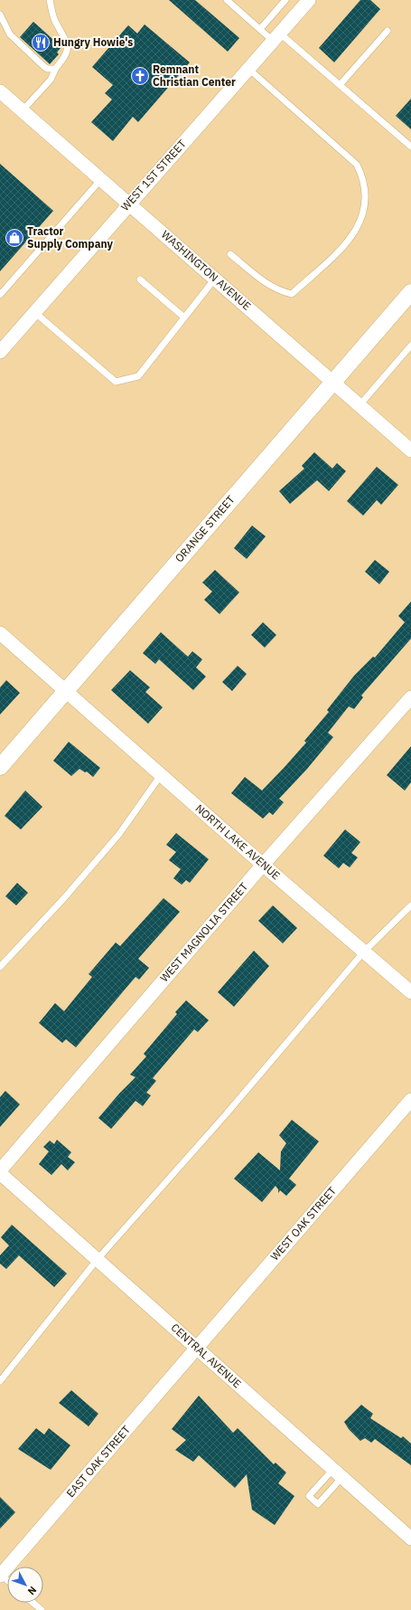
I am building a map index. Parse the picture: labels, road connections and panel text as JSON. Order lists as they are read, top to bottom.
{
  "streets": {
    "street": [
      "WEST 1ST STREET",
      "WASHINGTON AVENUE",
      "ORANGE STREET",
      "NORTH LAKE AVENUE",
      "WEST MAGNOLIA STREET",
      "WEST OAK STREET",
      "CENTRAL AVENUE",
      "EAST OAK STREET"
    ]
  },
  "crossings": [
    ["WEST 1ST STREET", "WASHINGTON AVENUE"],
    ["WASHINGTON AVENUE", "ORANGE STREET"],
    ["ORANGE STREET", "NORTH LAKE AVENUE"],
    ["NORTH LAKE AVENUE", "WEST MAGNOLIA STREET"],
    ["WEST MAGNOLIA STREET", "CENTRAL AVENUE"],
    ["WEST OAK STREET", "CENTRAL AVENUE"],
    ["WEST OAK STREET", "EAST OAK STREET"],
    ["CENTRAL AVENUE", "EAST OAK STREET"]
  ],
  "places": {
    "restaurant": ["Hungry Howie's"],
    "church": ["Remnant Christian Center"],
    "shop": ["Tractor Supply Company"]
  },
  "north": "bottom right"
}
